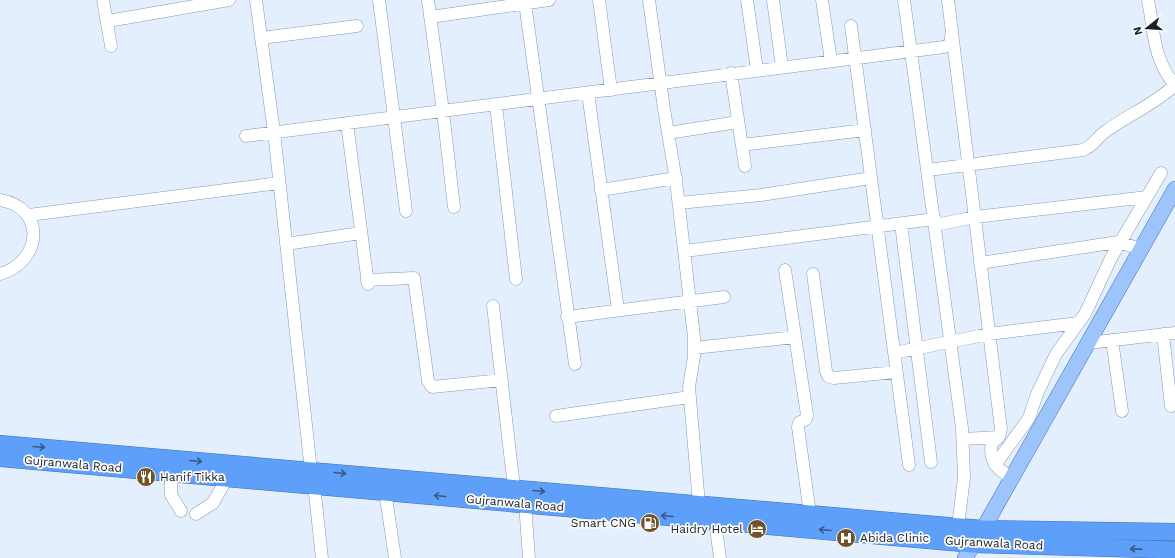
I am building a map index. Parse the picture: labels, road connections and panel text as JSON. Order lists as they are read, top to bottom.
{
  "streets": {
    "highway": ["Gujranwala Road"]
  },
  "places": {
    "restaurant": ["Hanif Tikka"],
    "fuel station": ["Smart CNG"],
    "hotel": ["Haidry Hotel"],
    "hospital": ["Abida Clinic"]
  },
  "north": "left"
}
